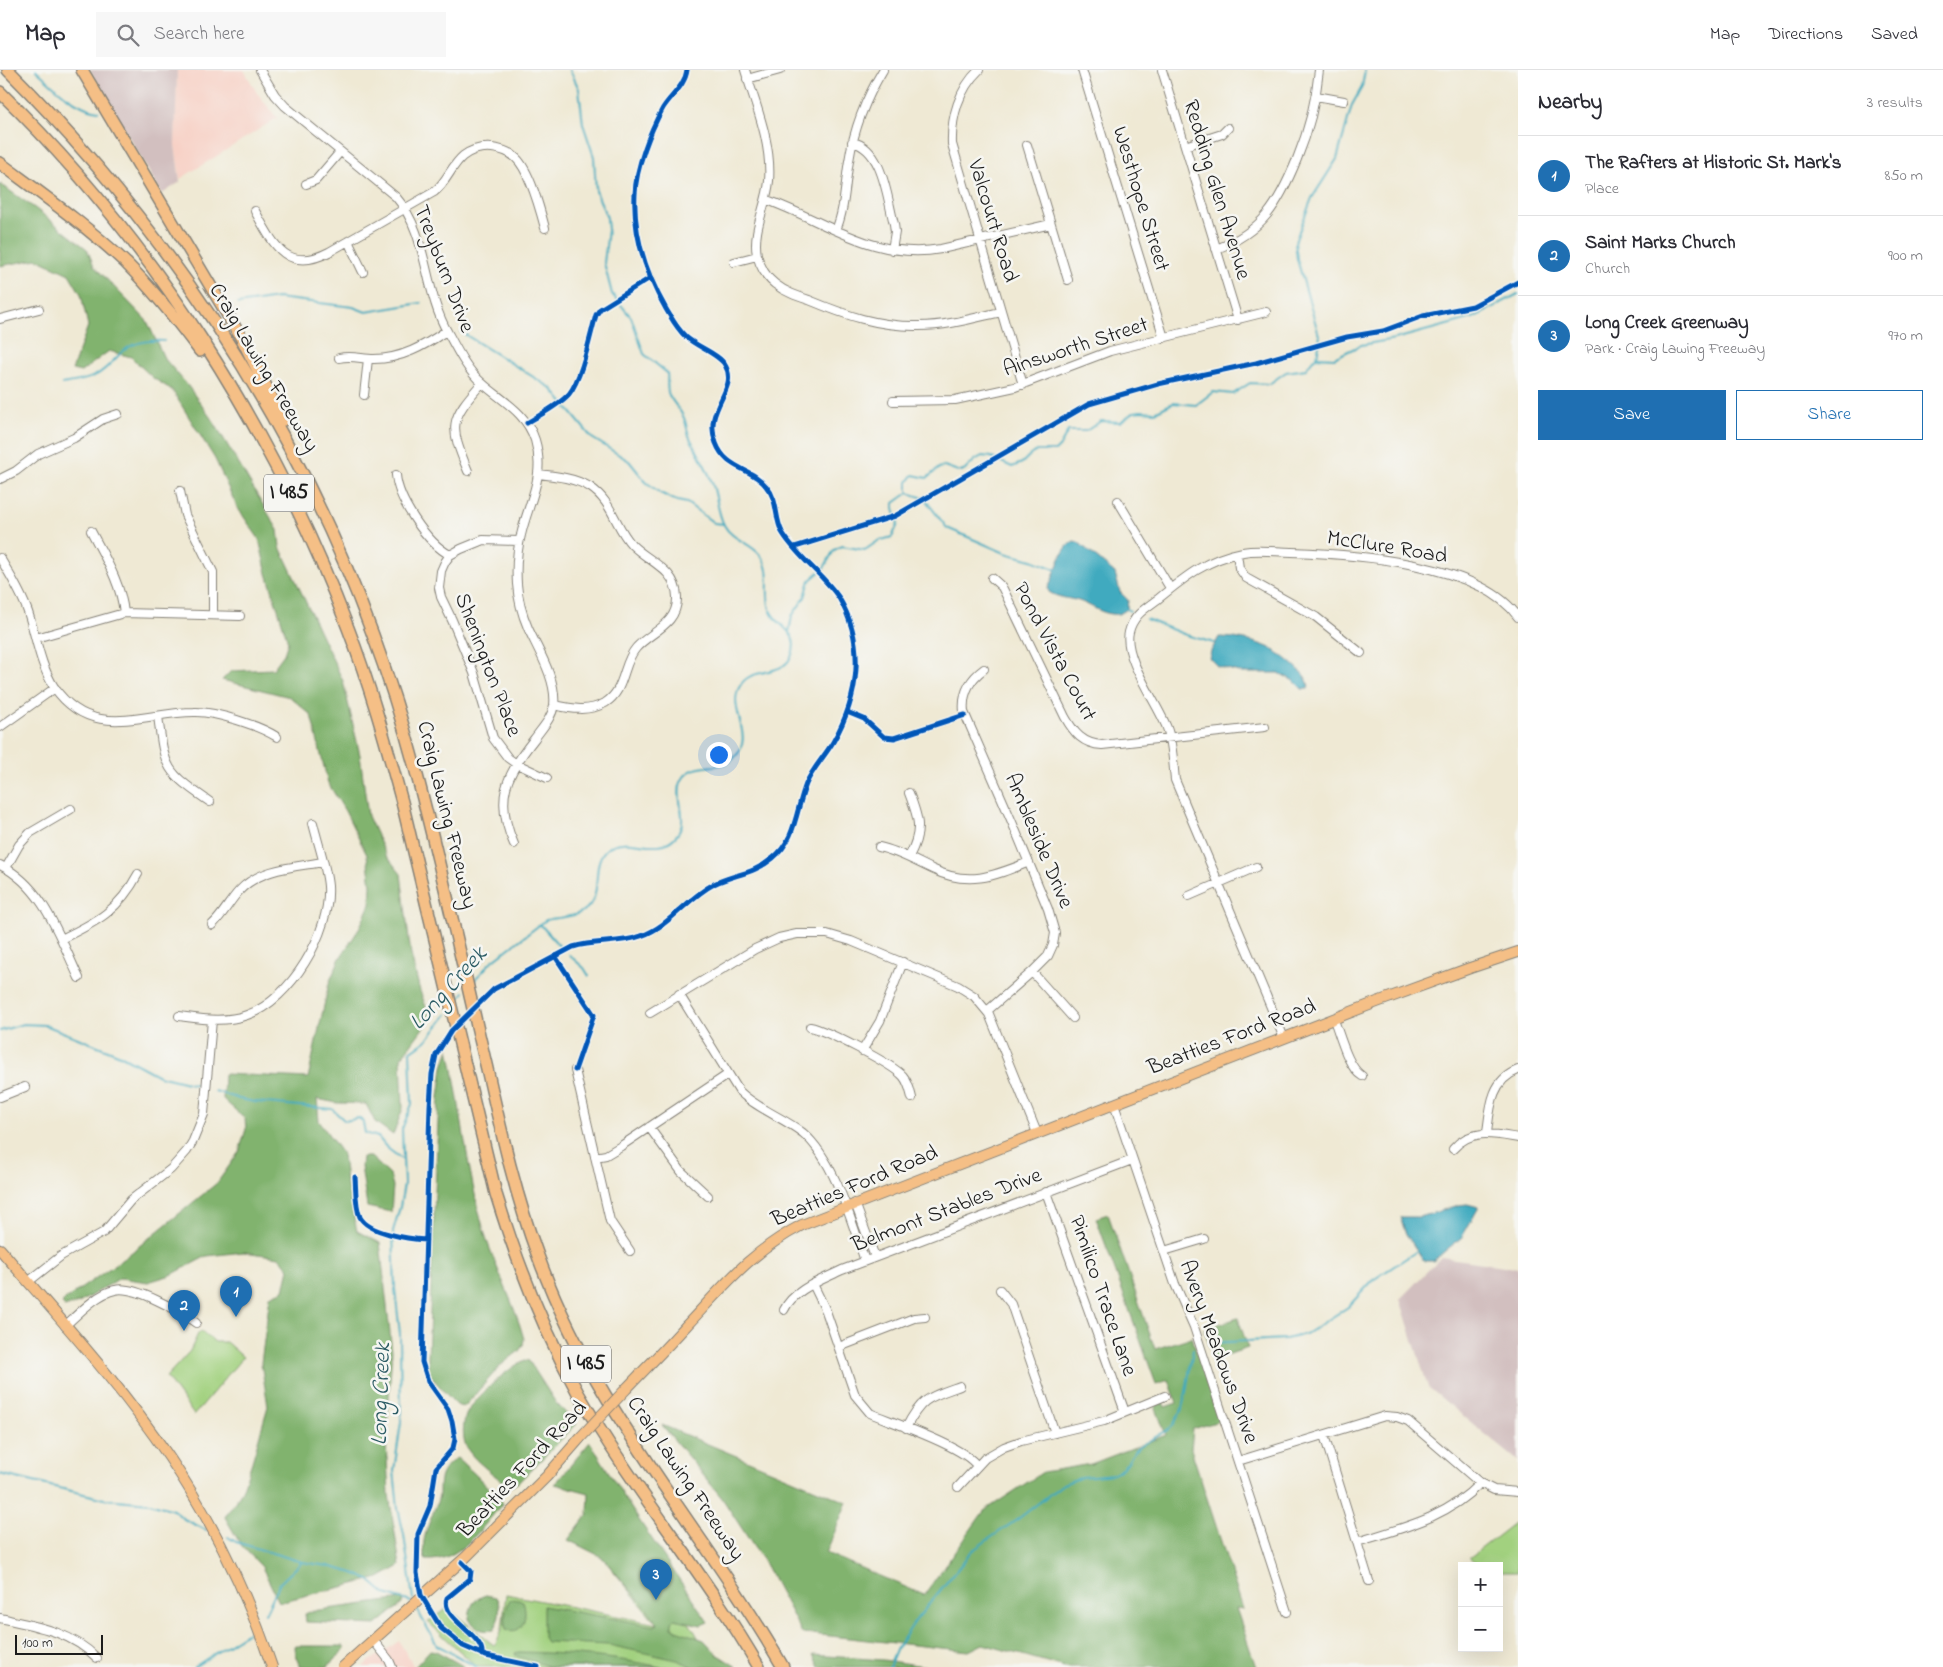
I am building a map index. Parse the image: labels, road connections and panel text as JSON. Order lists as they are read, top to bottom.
{
  "streets": {
    "highway": ["Craig Lawing Freeway", "I 485"],
    "main road": ["Beatties Ford Road"],
    "street": [
      "Redding Glen Avenue",
      "Westhope Street",
      "Valcourt Road",
      "Treyburn Drive",
      "Ainsworth Street",
      "McClure Road",
      "Pond Vista Court",
      "Shenington Place",
      "Ambleside Drive",
      "Belmont Stables Drive",
      "Pimilico Trace Lane",
      "Avery Meadows Drive"
    ]
  },
  "crossings": [
    ["Redding Glen Avenue", "Ainsworth Street"],
    ["Westhope Street", "Ainsworth Street"],
    ["Valcourt Road", "Ainsworth Street"],
    ["McClure Road", "Pond Vista Court"],
    ["McClure Road", "Beatties Ford Road"],
    ["Beatties Ford Road", "Avery Meadows Drive"],
    ["Belmont Stables Drive", "Pimilico Trace Lane"],
    ["Belmont Stables Drive", "Avery Meadows Drive"]
  ],
  "water": ["Long Creek"],
  "scale_bar": "100 m",
  "page": {
    "header": "Map",
    "search": "Search here",
    "nav": ["Map", "Directions", "Saved"],
    "heading": ["Nearby", "3 results"],
    "list": [
      {
        "mark": "1",
        "name": "The Rafters at Historic St. Mark's",
        "note": "Place",
        "value": "850 m"
      },
      {
        "mark": "2",
        "name": "Saint Marks Church",
        "note": "Church",
        "value": "900 m"
      },
      {
        "mark": "3",
        "name": "Long Creek Greenway",
        "note": "Park · Craig Lawing Freeway",
        "value": "970 m"
      }
    ],
    "buttons": ["Save", "Share"],
    "pins": ["1", "2", "3"],
    "map_buttons": ["+", "−"],
    "scale": "100 m"
  }
}
